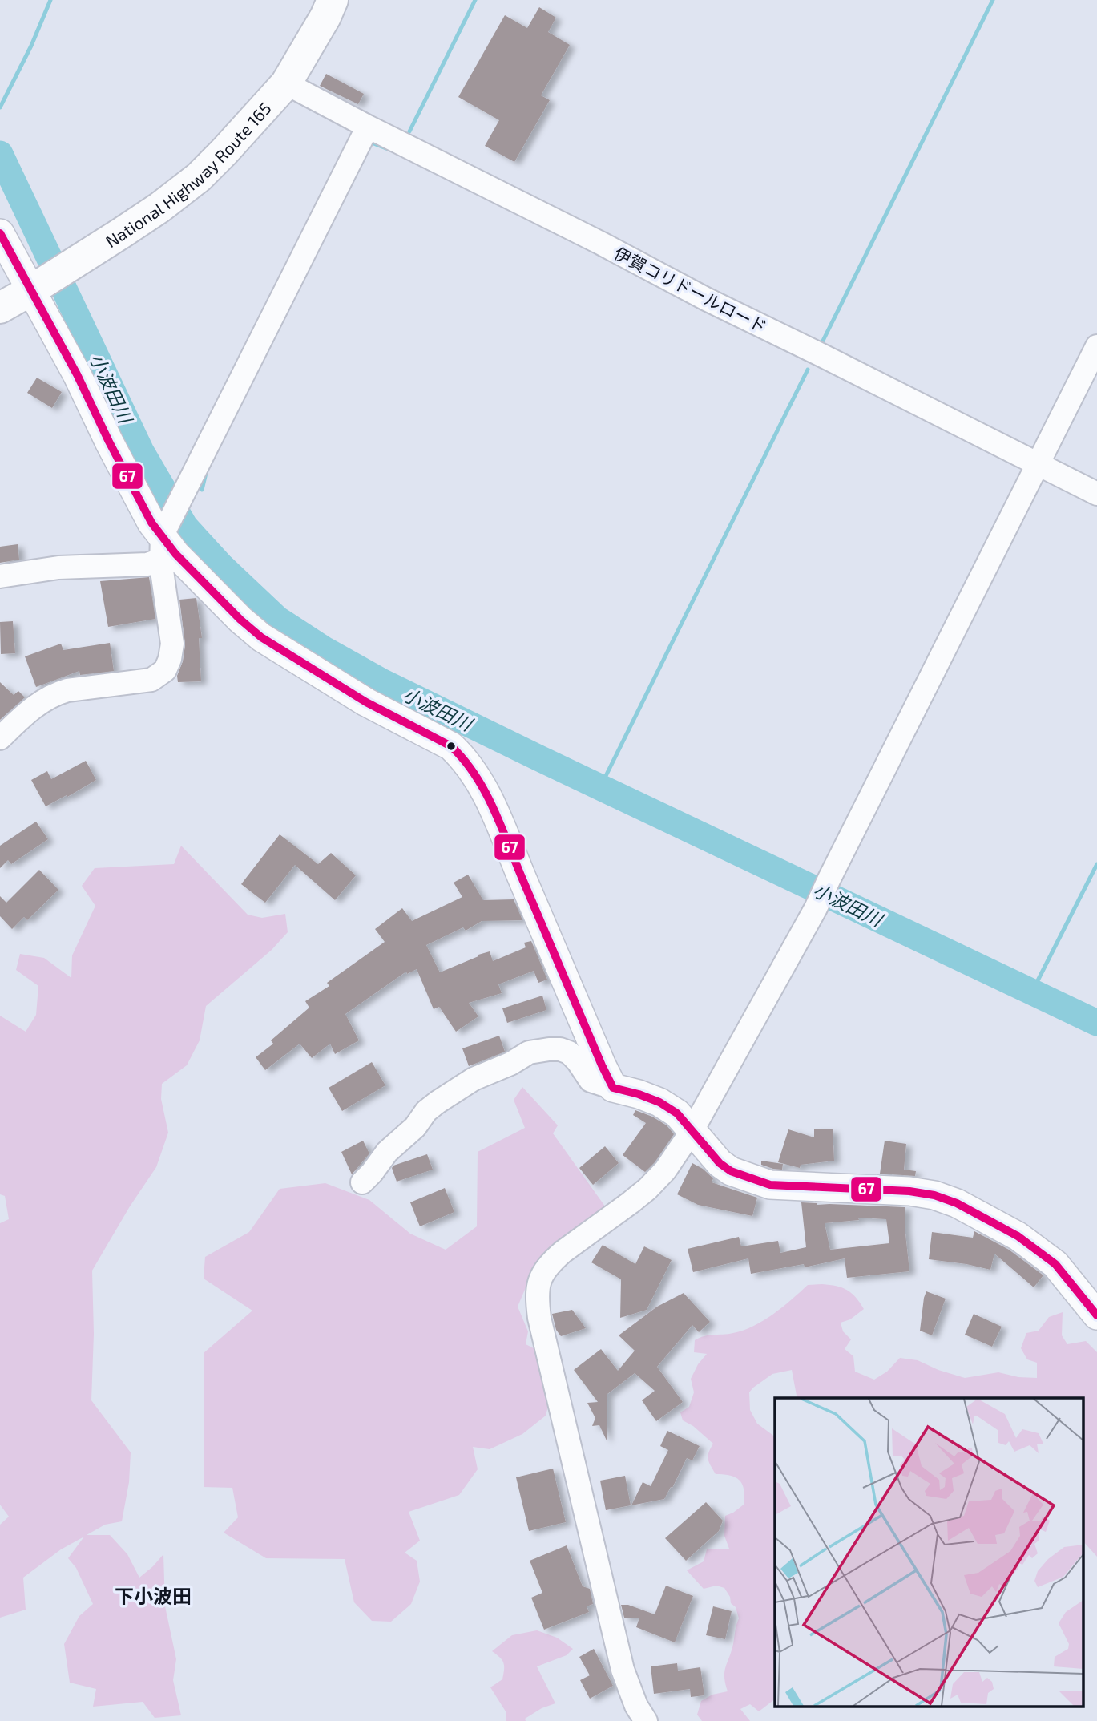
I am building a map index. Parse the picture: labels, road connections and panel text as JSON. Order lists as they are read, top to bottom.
{
  "streets": {
    "highway": ["National Highway Route 165"],
    "street": ["伊賀コリドールロード"]
  },
  "crossings": [
    ["National Highway Route 165", "伊賀コリドールロード"]
  ],
  "districts": ["下小波田"],
  "water": ["小波田川"],
  "lines": ["transit line 67"]
}
